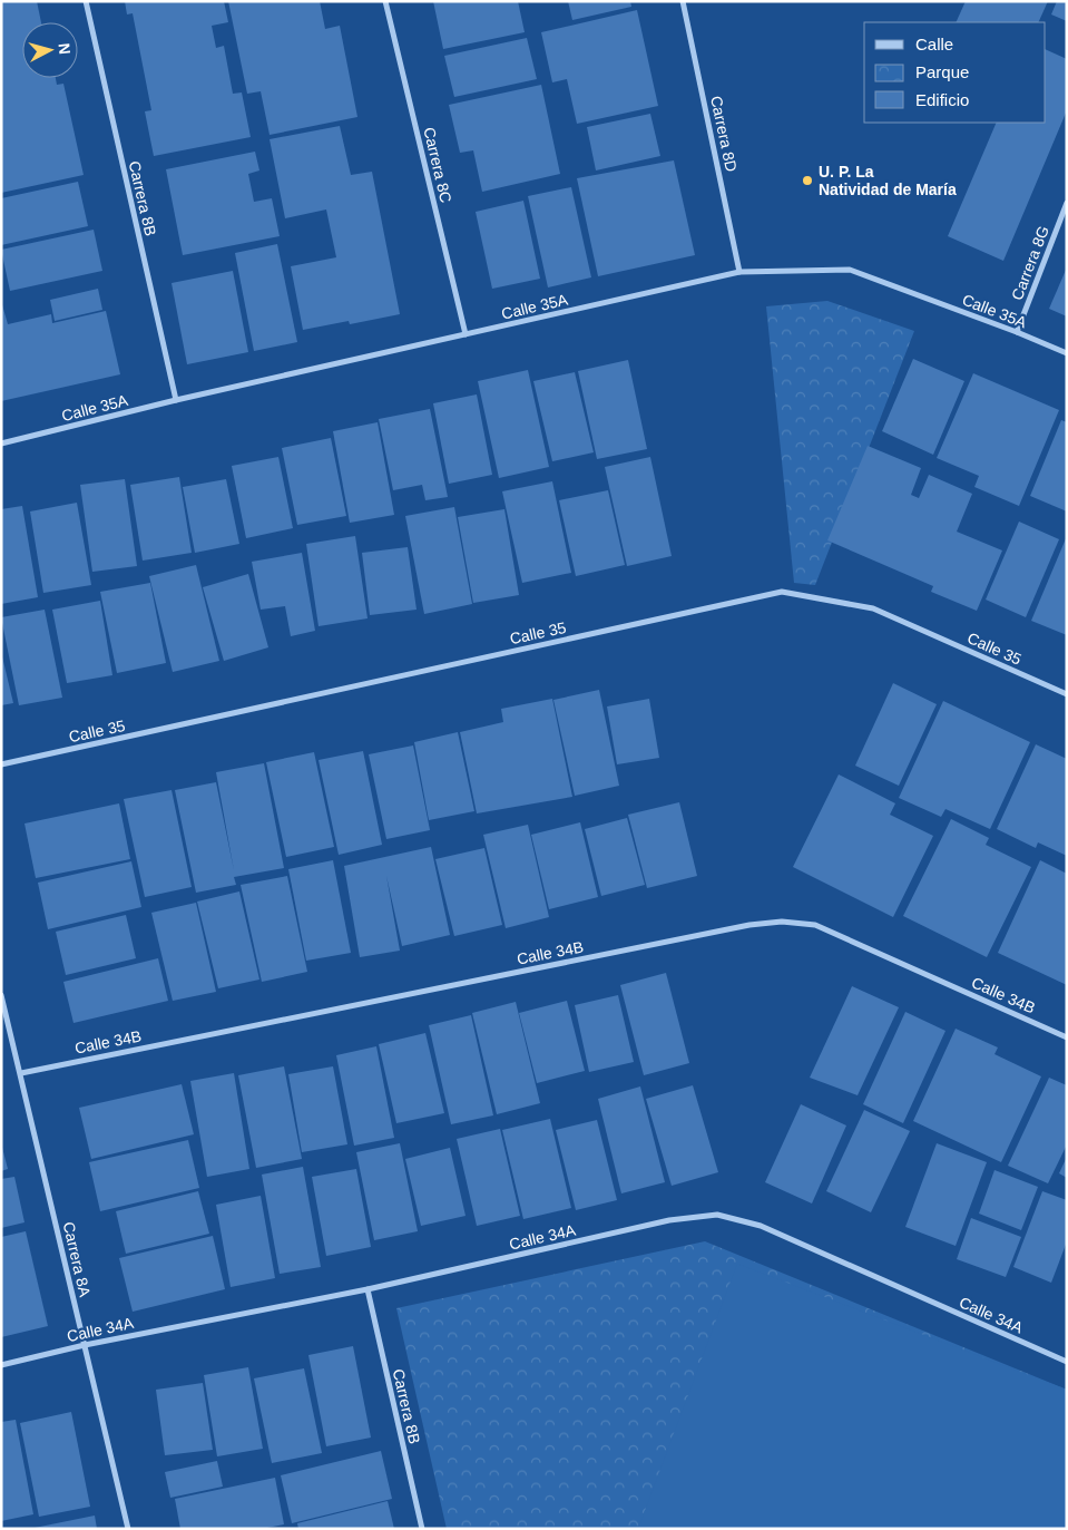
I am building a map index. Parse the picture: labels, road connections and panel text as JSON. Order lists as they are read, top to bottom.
{
  "streets": {
    "street": [
      "Carrera 8D",
      "Carrera 8C",
      "Carrera 8B",
      "Carrera 8G",
      "Calle 35A",
      "Calle 35",
      "Calle 34B",
      "Calle 34A",
      "Carrera 8A"
    ]
  },
  "crossings": [
    ["Carrera 8D", "Calle 35A"],
    ["Carrera 8C", "Calle 35A"],
    ["Carrera 8B", "Calle 35A"],
    ["Carrera 8B", "Calle 34A"],
    ["Carrera 8G", "Calle 35A"],
    ["Calle 34B", "Carrera 8A"],
    ["Calle 34A", "Carrera 8A"]
  ],
  "places": ["U. P. La Natividad de María"],
  "legend": ["Calle", "Parque", "Edificio"],
  "north": "right"
}
